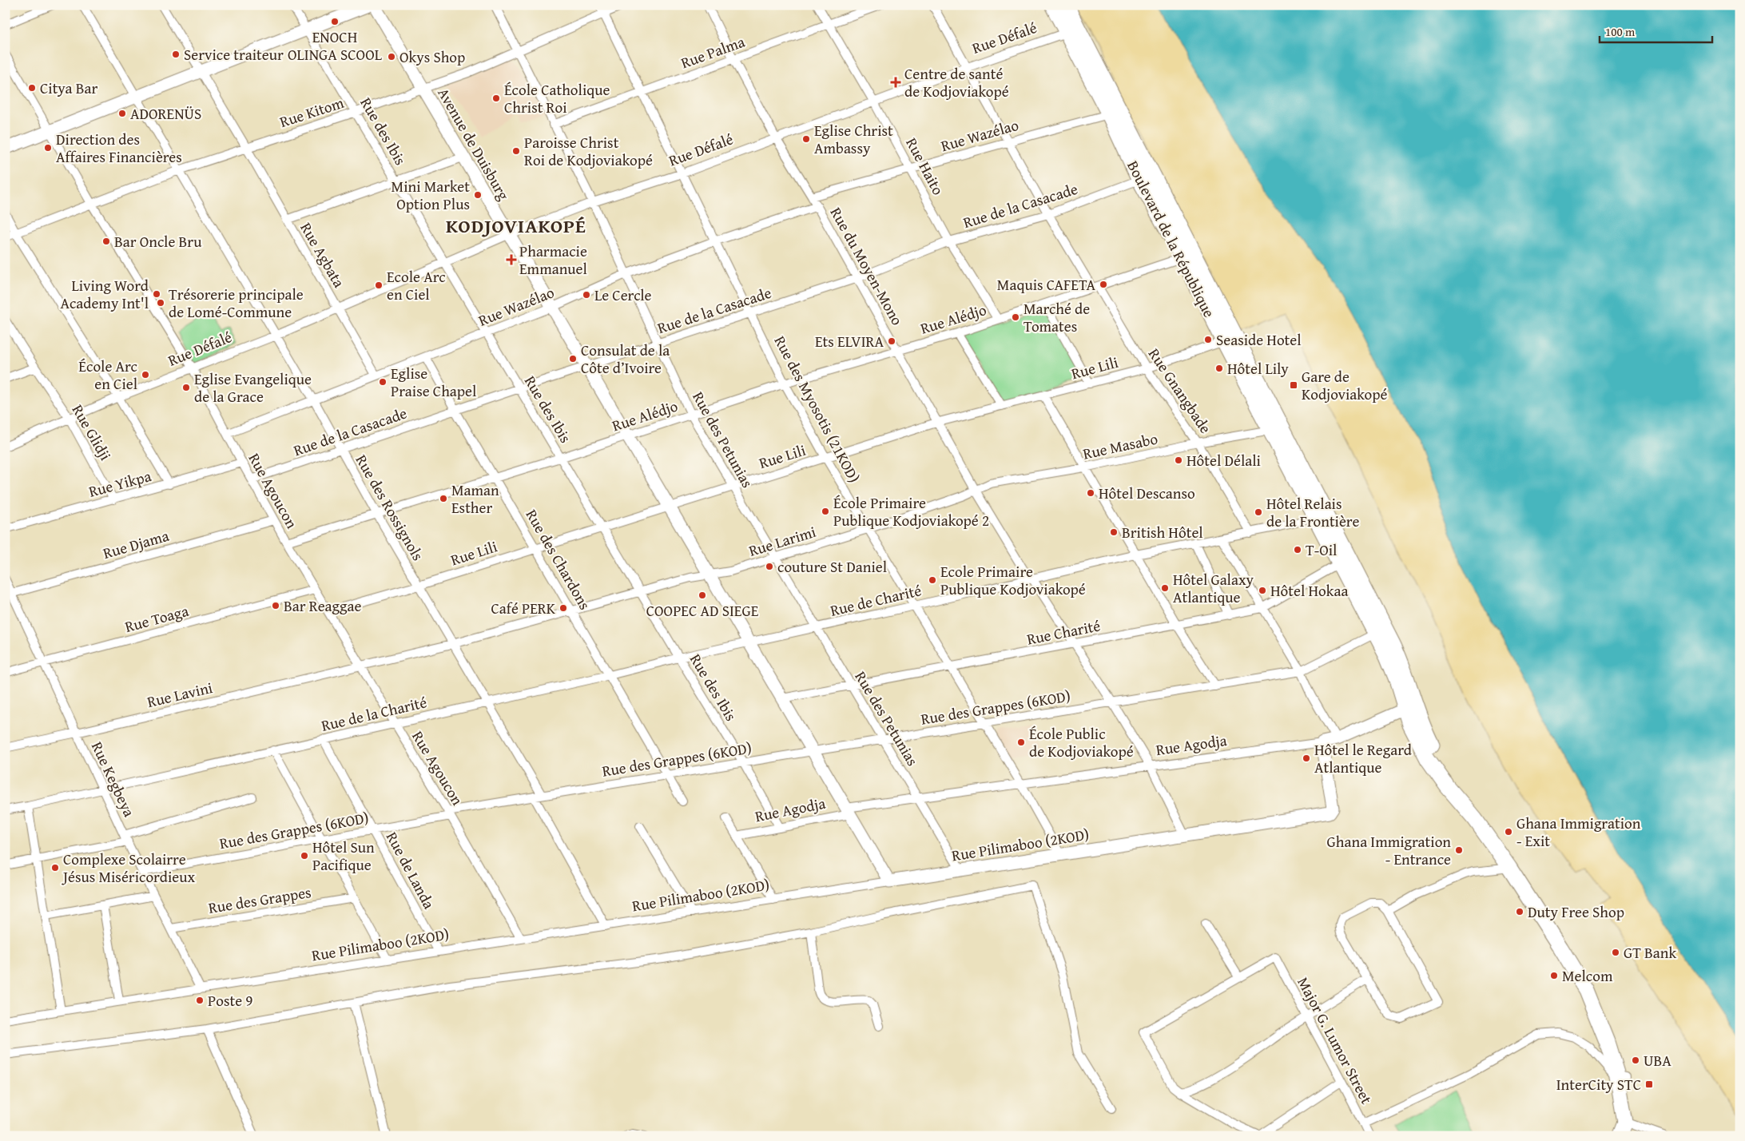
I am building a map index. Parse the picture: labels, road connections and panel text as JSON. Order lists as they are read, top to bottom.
{
  "streets": {
    "highway": ["Boulevard de la République"],
    "street": [
      "Rue Défalé",
      "Rue Palma",
      "Rue Kitom",
      "Rue des Ibis",
      "Rue Wazélao",
      "Avenue de Duisburg",
      "Rue Haito",
      "Rue de la Casacade",
      "Rue Agbata",
      "Rue du Moyen-Mono",
      "Rue Alédjo",
      "Rue Lili",
      "Rue Gnangbade",
      "Rue des Myosotis (21KOD)",
      "Rue Glidji",
      "Rue des Petunias",
      "Rue Masabo",
      "Rue Yikpa",
      "Rue Agoucon",
      "Rue des Rossignols",
      "Rue Larimi",
      "Rue Djama",
      "Rue des Chardons",
      "Rue de Charité",
      "Rue Toaga",
      "Rue Charité",
      "Rue Lavini",
      "Rue des Grappes (6KOD)",
      "Rue de la Charité",
      "Rue Agodja",
      "Rue Kegbeya",
      "Rue Pilimaboo (2KOD)",
      "Rue de Landa",
      "Rue des Grappes",
      "Major G. Lumor Street"
    ]
  },
  "crossings": [
    ["Rue Défalé", "Rue des Ibis"],
    ["Rue Défalé", "Avenue de Duisburg"],
    ["Rue Défalé", "Rue Haito"],
    ["Rue Défalé", "Boulevard de la République"],
    ["Rue Défalé", "Rue Agbata"],
    ["Rue Défalé", "Rue du Moyen-Mono"],
    ["Rue Défalé", "Rue Gnangbade"],
    ["Rue Défalé", "Rue des Myosotis (21KOD)"],
    ["Rue Défalé", "Rue Glidji"],
    ["Rue Défalé", "Rue des Petunias"],
    ["Rue Défalé", "Rue Agoucon"],
    ["Rue Défalé", "Rue des Rossignols"],
    ["Rue Palma", "Rue Haito"],
    ["Rue Palma", "Rue du Moyen-Mono"],
    ["Rue Palma", "Rue des Myosotis (21KOD)"],
    ["Rue Palma", "Rue des Petunias"],
    ["Rue Kitom", "Rue des Ibis"],
    ["Rue Kitom", "Avenue de Duisburg"],
    ["Rue Kitom", "Rue Agbata"],
    ["Rue Kitom", "Rue des Myosotis (21KOD)"],
    ["Rue Kitom", "Rue des Petunias"],
    ["Rue Kitom", "Rue Agoucon"],
    ["Rue Kitom", "Rue des Rossignols"],
    ["Rue des Ibis", "Rue Wazélao"],
    ["Rue des Ibis", "Rue de la Casacade"],
    ["Rue des Ibis", "Rue Alédjo"],
    ["Rue des Ibis", "Rue Lili"],
    ["Rue des Ibis", "Rue Larimi"],
    ["Rue des Ibis", "Rue des Grappes (6KOD)"],
    ["Rue des Ibis", "Rue de la Charité"],
    ["Rue des Ibis", "Rue Agodja"],
    ["Rue Wazélao", "Avenue de Duisburg"],
    ["Rue Wazélao", "Rue Haito"],
    ["Rue Wazélao", "Boulevard de la République"],
    ["Rue Wazélao", "Rue Agbata"],
    ["Rue Wazélao", "Rue du Moyen-Mono"],
    ["Rue Wazélao", "Rue Gnangbade"],
    ["Rue Wazélao", "Rue des Myosotis (21KOD)"],
    ["Rue Wazélao", "Rue des Petunias"],
    ["Rue Wazélao", "Rue Agoucon"],
    ["Rue Wazélao", "Rue des Rossignols"],
    ["Rue Wazélao", "Rue des Chardons"],
    ["Avenue de Duisburg", "Rue de la Casacade"],
    ["Avenue de Duisburg", "Rue Alédjo"],
    ["Avenue de Duisburg", "Rue Lili"],
    ["Avenue de Duisburg", "Rue Larimi"],
    ["Avenue de Duisburg", "Rue de Charité"],
    ["Avenue de Duisburg", "Rue Charité"],
    ["Avenue de Duisburg", "Rue des Grappes (6KOD)"],
    ["Avenue de Duisburg", "Rue de la Charité"],
    ["Avenue de Duisburg", "Rue Agodja"],
    ["Avenue de Duisburg", "Rue Pilimaboo (2KOD)"],
    ["Rue Haito", "Rue de la Casacade"],
    ["Rue Haito", "Rue Alédjo"],
    ["Rue de la Casacade", "Boulevard de la République"],
    ["Rue de la Casacade", "Rue du Moyen-Mono"],
    ["Rue de la Casacade", "Rue Gnangbade"],
    ["Rue de la Casacade", "Rue des Myosotis (21KOD)"],
    ["Rue de la Casacade", "Rue des Petunias"],
    ["Rue de la Casacade", "Rue Agoucon"],
    ["Rue de la Casacade", "Rue des Rossignols"],
    ["Rue de la Casacade", "Rue des Chardons"],
    ["Boulevard de la République", "Rue Alédjo"],
    ["Boulevard de la République", "Rue Lili"],
    ["Boulevard de la République", "Rue Masabo"],
    ["Boulevard de la République", "Rue de Charité"],
    ["Boulevard de la République", "Rue Charité"],
    ["Boulevard de la République", "Rue des Grappes (6KOD)"],
    ["Boulevard de la République", "Rue Agodja"],
    ["Rue du Moyen-Mono", "Rue Alédjo"],
    ["Rue du Moyen-Mono", "Rue Lili"],
    ["Rue du Moyen-Mono", "Rue Masabo"],
    ["Rue du Moyen-Mono", "Rue Larimi"],
    ["Rue du Moyen-Mono", "Rue de Charité"],
    ["Rue du Moyen-Mono", "Rue Charité"],
    ["Rue du Moyen-Mono", "Rue des Grappes (6KOD)"],
    ["Rue du Moyen-Mono", "Rue Agodja"],
    ["Rue du Moyen-Mono", "Rue Pilimaboo (2KOD)"],
    ["Rue Alédjo", "Rue Gnangbade"],
    ["Rue Alédjo", "Rue des Myosotis (21KOD)"],
    ["Rue Alédjo", "Rue des Petunias"],
    ["Rue Alédjo", "Rue Agoucon"],
    ["Rue Alédjo", "Rue des Rossignols"],
    ["Rue Alédjo", "Rue des Chardons"],
    ["Rue Lili", "Rue Gnangbade"],
    ["Rue Lili", "Rue des Myosotis (21KOD)"],
    ["Rue Lili", "Rue des Petunias"],
    ["Rue Lili", "Rue Agoucon"],
    ["Rue Lili", "Rue des Rossignols"],
    ["Rue Lili", "Rue des Chardons"],
    ["Rue Gnangbade", "Rue Masabo"],
    ["Rue Gnangbade", "Rue de Charité"],
    ["Rue des Myosotis (21KOD)", "Rue Larimi"],
    ["Rue des Myosotis (21KOD)", "Rue de Charité"],
    ["Rue des Myosotis (21KOD)", "Rue Charité"],
    ["Rue des Myosotis (21KOD)", "Rue des Grappes (6KOD)"],
    ["Rue des Myosotis (21KOD)", "Rue Agodja"],
    ["Rue des Myosotis (21KOD)", "Rue Pilimaboo (2KOD)"],
    ["Rue Glidji", "Rue Yikpa"],
    ["Rue des Petunias", "Rue Larimi"],
    ["Rue des Petunias", "Rue de Charité"],
    ["Rue des Petunias", "Rue Charité"],
    ["Rue des Petunias", "Rue des Grappes (6KOD)"],
    ["Rue des Petunias", "Rue Agodja"],
    ["Rue des Petunias", "Rue Pilimaboo (2KOD)"],
    ["Rue Masabo", "Rue Larimi"],
    ["Rue Yikpa", "Rue Agoucon"],
    ["Rue Agoucon", "Rue Djama"],
    ["Rue Agoucon", "Rue Toaga"],
    ["Rue Agoucon", "Rue Lavini"],
    ["Rue Agoucon", "Rue des Grappes (6KOD)"],
    ["Rue Agoucon", "Rue de la Charité"],
    ["Rue Agoucon", "Rue Pilimaboo (2KOD)"],
    ["Rue des Rossignols", "Rue Lavini"],
    ["Rue des Rossignols", "Rue des Grappes (6KOD)"],
    ["Rue des Rossignols", "Rue de la Charité"],
    ["Rue des Rossignols", "Rue Pilimaboo (2KOD)"],
    ["Rue Larimi", "Rue des Chardons"],
    ["Rue Larimi", "Rue Lavini"],
    ["Rue Djama", "Rue Kegbeya"],
    ["Rue des Chardons", "Rue Lavini"],
    ["Rue des Chardons", "Rue des Grappes (6KOD)"],
    ["Rue des Chardons", "Rue de la Charité"],
    ["Rue de Charité", "Rue de la Charité"],
    ["Rue Toaga", "Rue Kegbeya"],
    ["Rue Lavini", "Rue Kegbeya"],
    ["Rue des Grappes (6KOD)", "Rue Kegbeya"],
    ["Rue des Grappes (6KOD)", "Rue de Landa"],
    ["Rue de la Charité", "Rue Kegbeya"],
    ["Rue de la Charité", "Rue de Landa"],
    ["Rue Agodja", "Rue Pilimaboo (2KOD)"],
    ["Rue Kegbeya", "Rue Pilimaboo (2KOD)"],
    ["Rue Kegbeya", "Rue des Grappes"],
    ["Rue Pilimaboo (2KOD)", "Rue de Landa"]
  ],
  "districts": ["KODJOVIAKOPÉ"],
  "places": {
    "other": [
      "ENOCH OLINGA SCOOL",
      "Service traiteur",
      "Okys Shop",
      "Citya Bar",
      "École Catholique Christ Roi",
      "ADORENÜS",
      "Eglise Christ Ambassy",
      "Direction des Affaires Financières",
      "Paroisse Christ Roi de Kodjoviakopé",
      "Mini Market Option Plus",
      "Bar Oncle Bru",
      "Maquis CAFETA",
      "Ecole Arc en Ciel",
      "Living Word Academy Int'l",
      "Le Cercle",
      "Trésorerie principale de Lomé-Commune",
      "Marché de Tomates",
      "Seaside Hotel",
      "Ets ELVIRA",
      "Consulat de la Côte d’Ivoire",
      "Hôtel Lily",
      "École Arc en Ciel",
      "Eglise Praise Chapel",
      "Eglise Evangelique de la Grace",
      "Hôtel Délali",
      "Hôtel Descanso",
      "Maman Esther",
      "École Primaire Publique Kodjoviakopé 2",
      "Hôtel Relais de la Frontière",
      "British Hôtel",
      "T-Oil",
      "couture St Daniel",
      "Ecole Primaire Publique Kodjoviakopé",
      "Hôtel Galaxy Atlantique",
      "Hôtel Hokaa",
      "COOPEC AD SIEGE",
      "Bar Reaggae",
      "Café PERK",
      "École Public de Kodjoviakopé",
      "Hôtel le Regard Atlantique",
      "Ghana Immigration - Exit",
      "Ghana Immigration - Entrance",
      "Hôtel Sun Pacifique",
      "Complexe Scolairre Jésus Miséricordieux",
      "Duty Free Shop",
      "GT Bank",
      "Melcom",
      "Poste 9",
      "UBA"
    ],
    "health": ["Centre de santé de Kodjoviakopé", "Pharmacie Emmanuel"],
    "transit": ["Gare de Kodjoviakopé", "InterCity STC"]
  },
  "scale_bar": "100 m"
}
